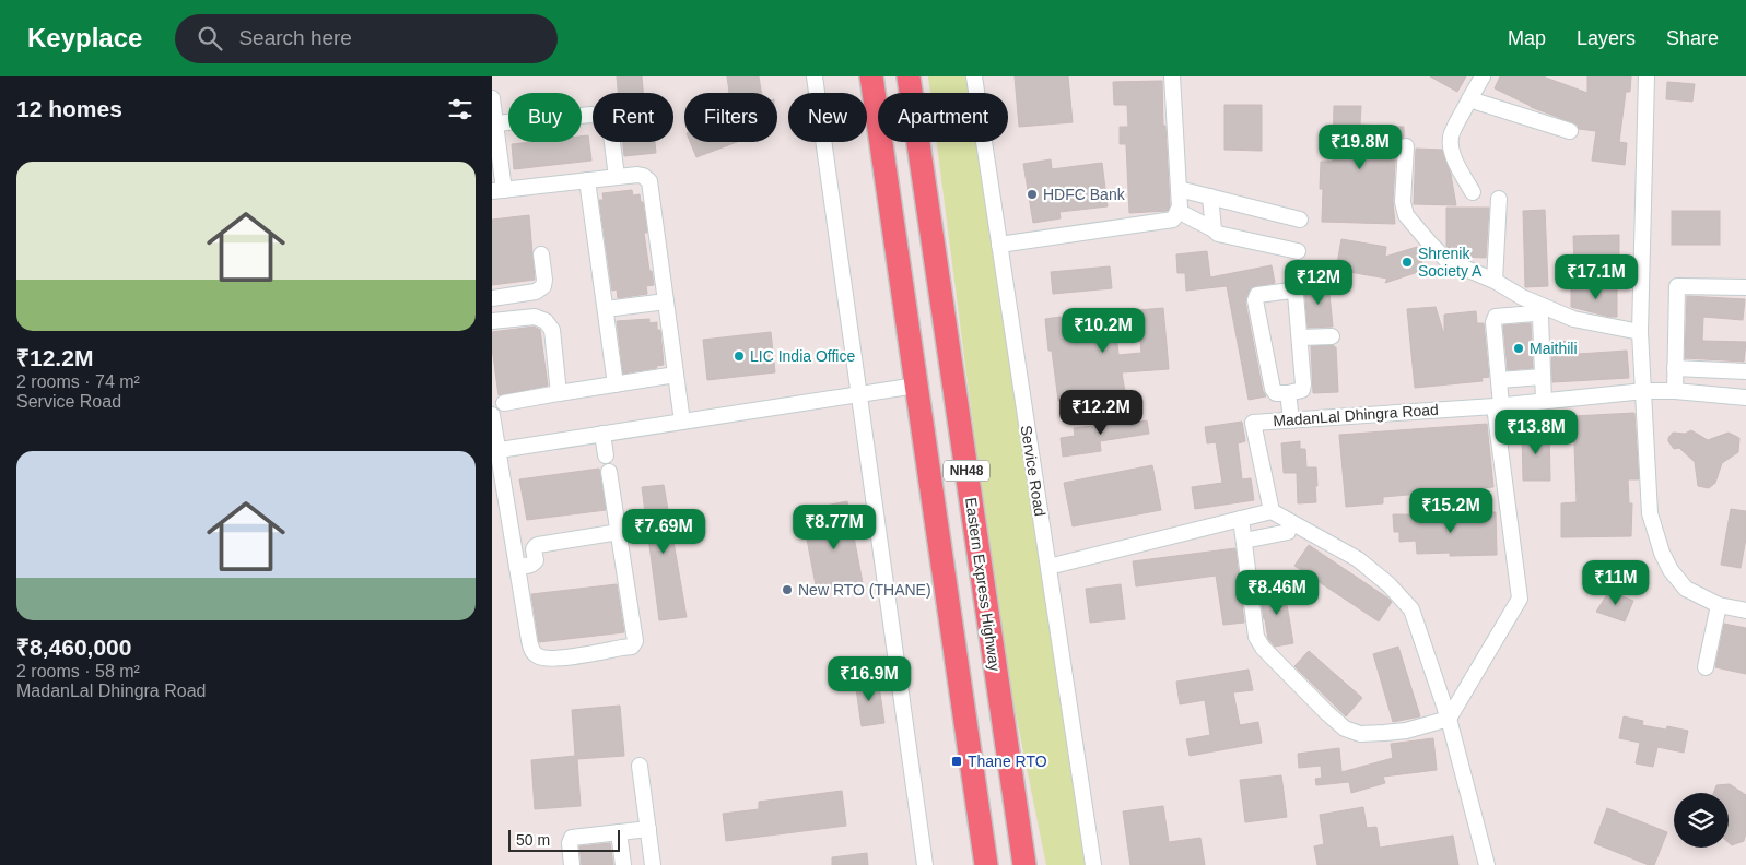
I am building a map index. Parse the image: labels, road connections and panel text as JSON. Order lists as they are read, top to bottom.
{
  "streets": {
    "highway": ["NH48", "Eastern Express Highway"],
    "street": ["MadanLal Dhingra Road", "Service Road"]
  },
  "places": {
    "other": [
      "HDFC Bank",
      "Shrenik Society A",
      "Maithili",
      "LIC India Office",
      "New RTO (THANE)"
    ],
    "transit": ["Thane RTO"]
  },
  "scale_bar": "50 m",
  "page": {
    "header": "Keyplace",
    "search": "Search here",
    "nav": ["Map", "Layers", "Share"],
    "heading": "12 homes",
    "chip": [
      "Buy",
      "Rent",
      "Filters",
      "New",
      "Apartment"
    ],
    "price": [
      "₹19.8M",
      "₹17.1M",
      "₹12M",
      "₹10.2M",
      "₹12.2M",
      "₹13.8M",
      "₹15.2M",
      "₹8.77M",
      "₹7.69M",
      "₹11M",
      "₹8.46M",
      "₹16.9M"
    ],
    "list": [
      {
        "name": "₹12.2M",
        "note": "2 rooms · 74 m² · Service Road"
      },
      {
        "name": "₹8,460,000",
        "note": "2 rooms · 58 m² · MadanLal Dhingra Road"
      }
    ],
    "scale": "50 m"
  }
}
